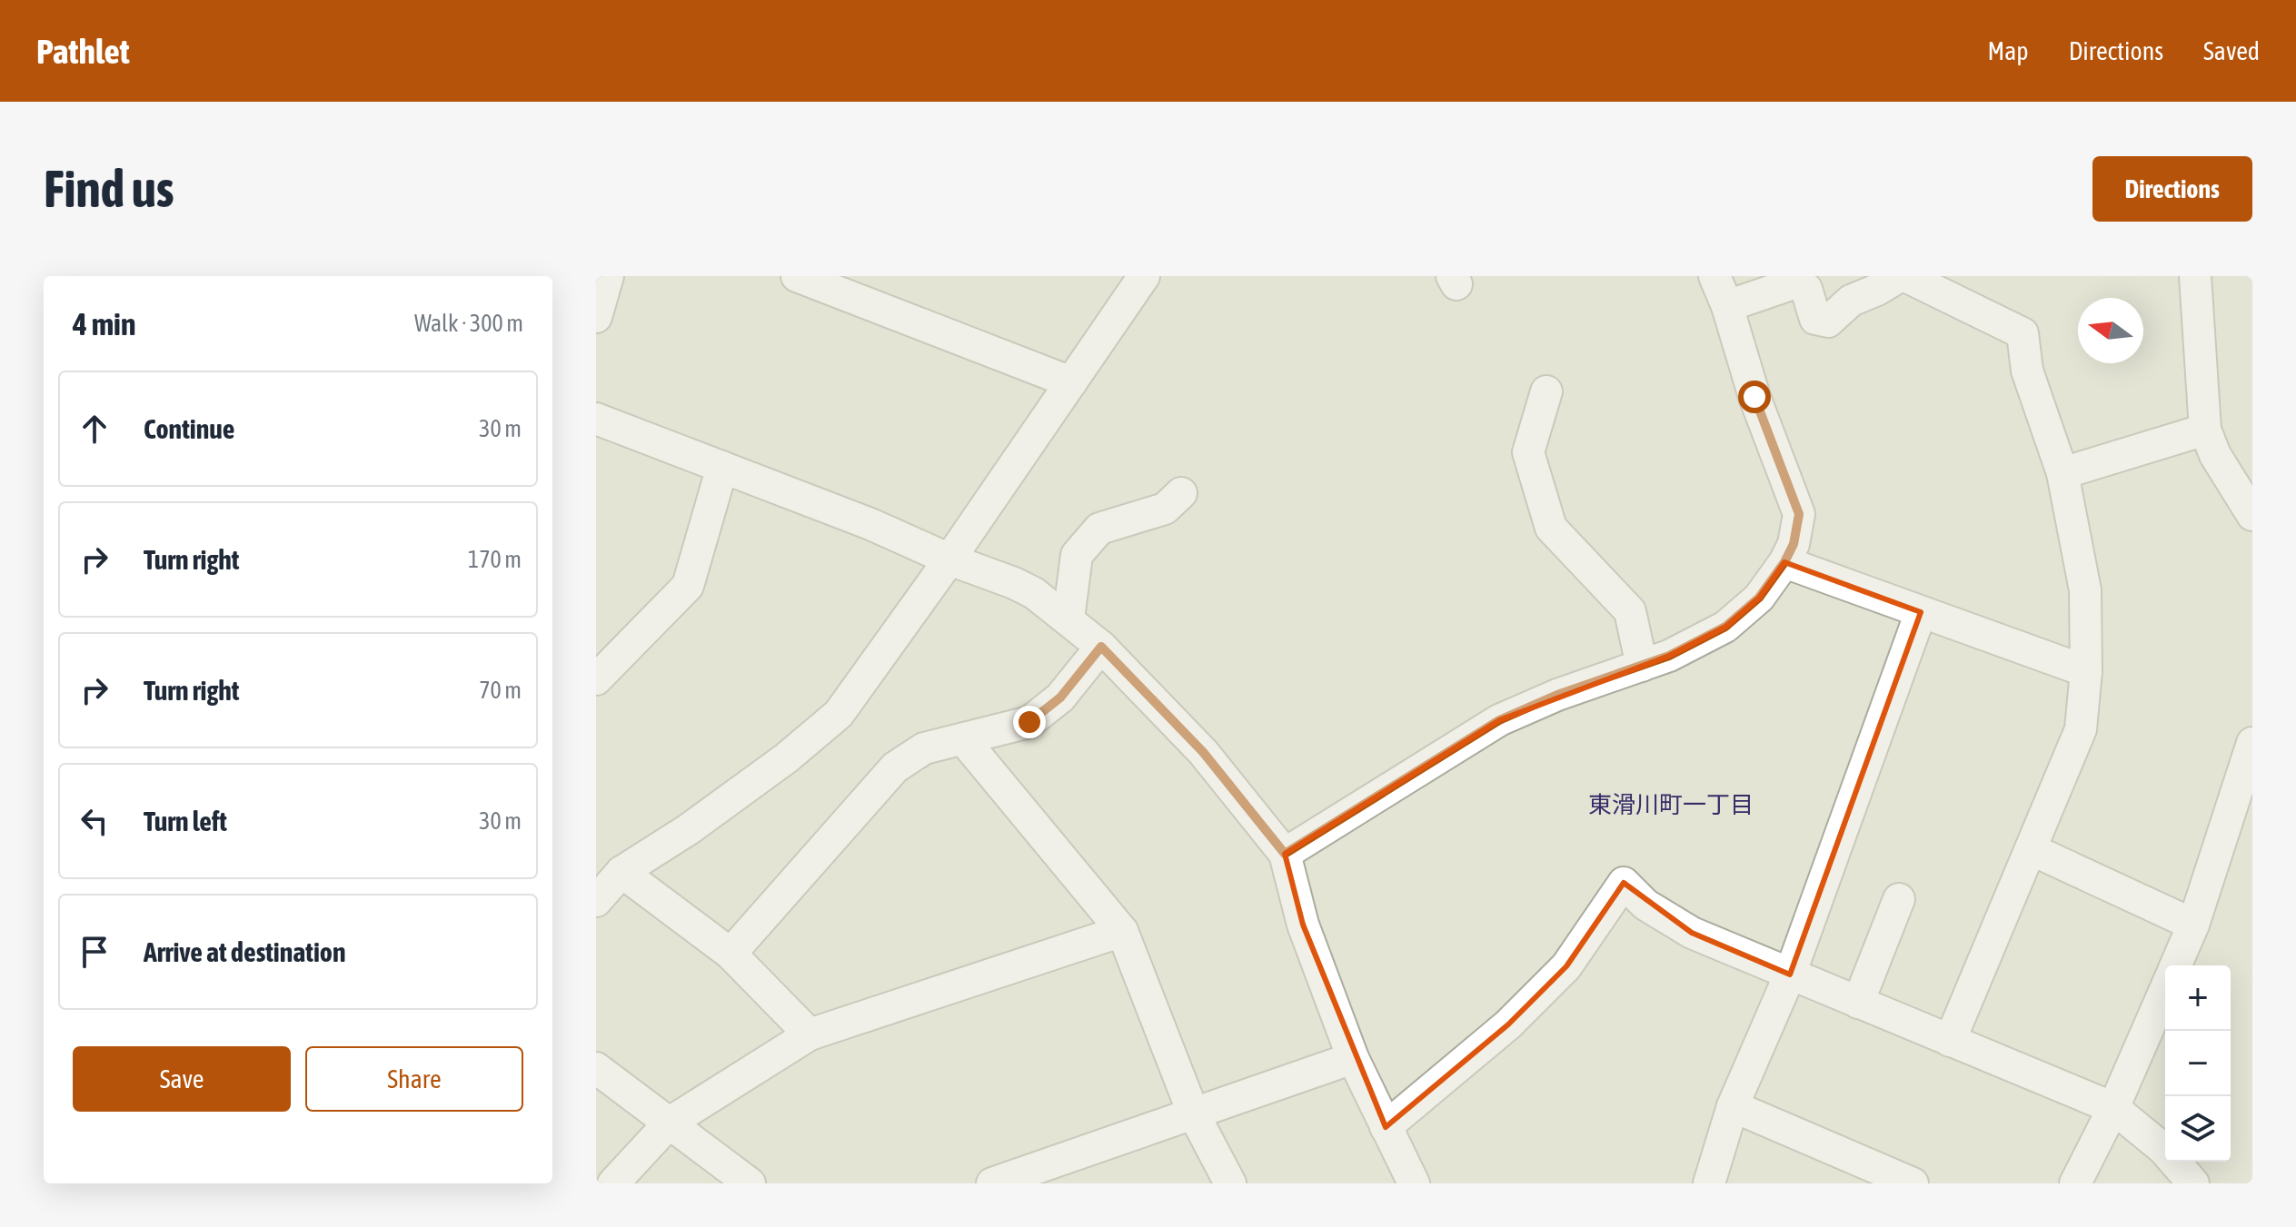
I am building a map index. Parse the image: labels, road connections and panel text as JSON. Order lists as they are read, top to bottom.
{
  "districts": ["東滑川町一丁目"],
  "north": "left",
  "page": {
    "header": "Pathlet",
    "nav": ["Map", "Directions", "Saved"],
    "buttons": [
      "Directions",
      ["Save", "Share"]
    ],
    "title": "Find us",
    "heading": ["4 min", "Walk · 300 m"],
    "list": [
      ["Continue", "30 m"],
      ["Turn right", "170 m"],
      ["Turn right", "70 m"],
      ["Turn left", "30 m"],
      "Arrive at destination"
    ],
    "map_buttons": ["+", "−"]
  }
}
